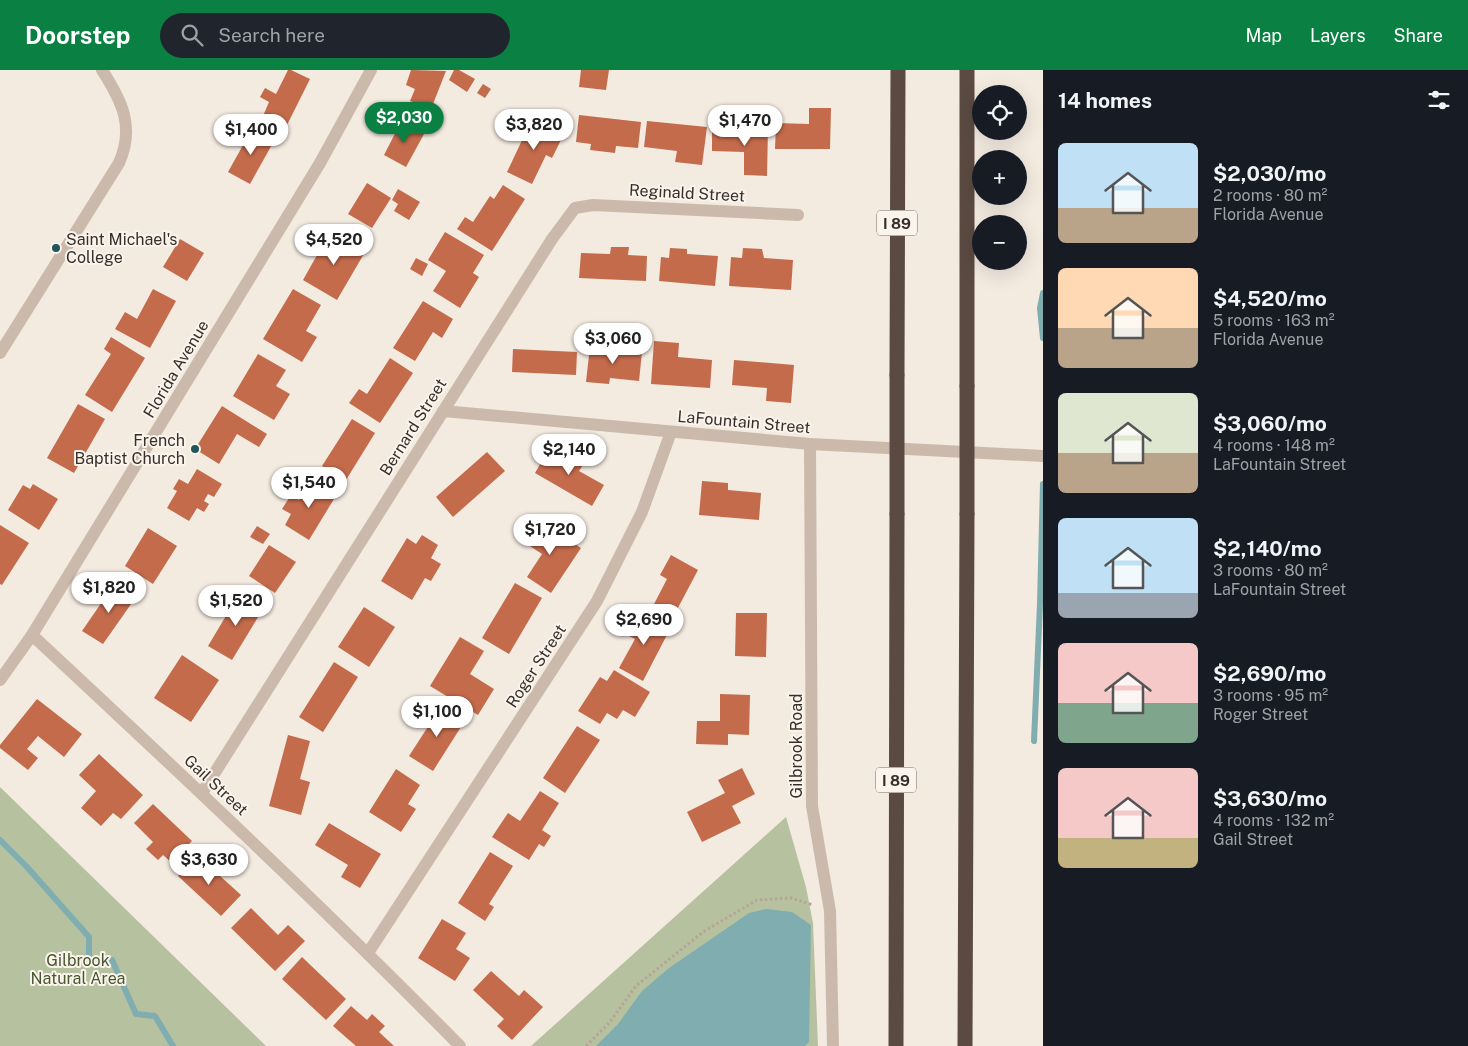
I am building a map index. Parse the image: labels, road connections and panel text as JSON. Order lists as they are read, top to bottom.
{
  "streets": {
    "highway": ["I 89"],
    "street": [
      "Reginald Street",
      "Florida Avenue",
      "LaFountain Street",
      "Bernard Street",
      "Roger Street",
      "Gilbrook Road",
      "Gail Street"
    ]
  },
  "crossings": [
    ["Reginald Street", "Bernard Street"],
    ["Florida Avenue", "Gail Street"],
    ["LaFountain Street", "Bernard Street"],
    ["LaFountain Street", "Roger Street"],
    ["LaFountain Street", "Gilbrook Road"],
    ["Bernard Street", "Gail Street"],
    ["Roger Street", "Gail Street"]
  ],
  "parks": ["Gilbrook Natural Area"],
  "places": ["Saint Michael's College", "French Baptist Church"],
  "page": {
    "header": "Doorstep",
    "search": "Search here",
    "nav": ["Map", "Layers", "Share"],
    "heading": "14 homes",
    "map_buttons": ["+", "−"],
    "price": [
      "$2,030",
      "$1,470",
      "$3,820",
      "$1,400",
      "$4,520",
      "$3,060",
      "$2,140",
      "$1,540",
      "$1,720",
      "$1,820",
      "$1,520",
      "$2,690",
      "$1,100",
      "$3,630"
    ],
    "list": [
      {
        "name": "$2,030/mo",
        "note": "2 rooms · 80 m² · Florida Avenue"
      },
      {
        "name": "$4,520/mo",
        "note": "5 rooms · 163 m² · Florida Avenue"
      },
      {
        "name": "$3,060/mo",
        "note": "4 rooms · 148 m² · LaFountain Street"
      },
      {
        "name": "$2,140/mo",
        "note": "3 rooms · 80 m² · LaFountain Street"
      },
      {
        "name": "$2,690/mo",
        "note": "3 rooms · 95 m² · Roger Street"
      },
      {
        "name": "$3,630/mo",
        "note": "4 rooms · 132 m² · Gail Street"
      }
    ]
  }
}
